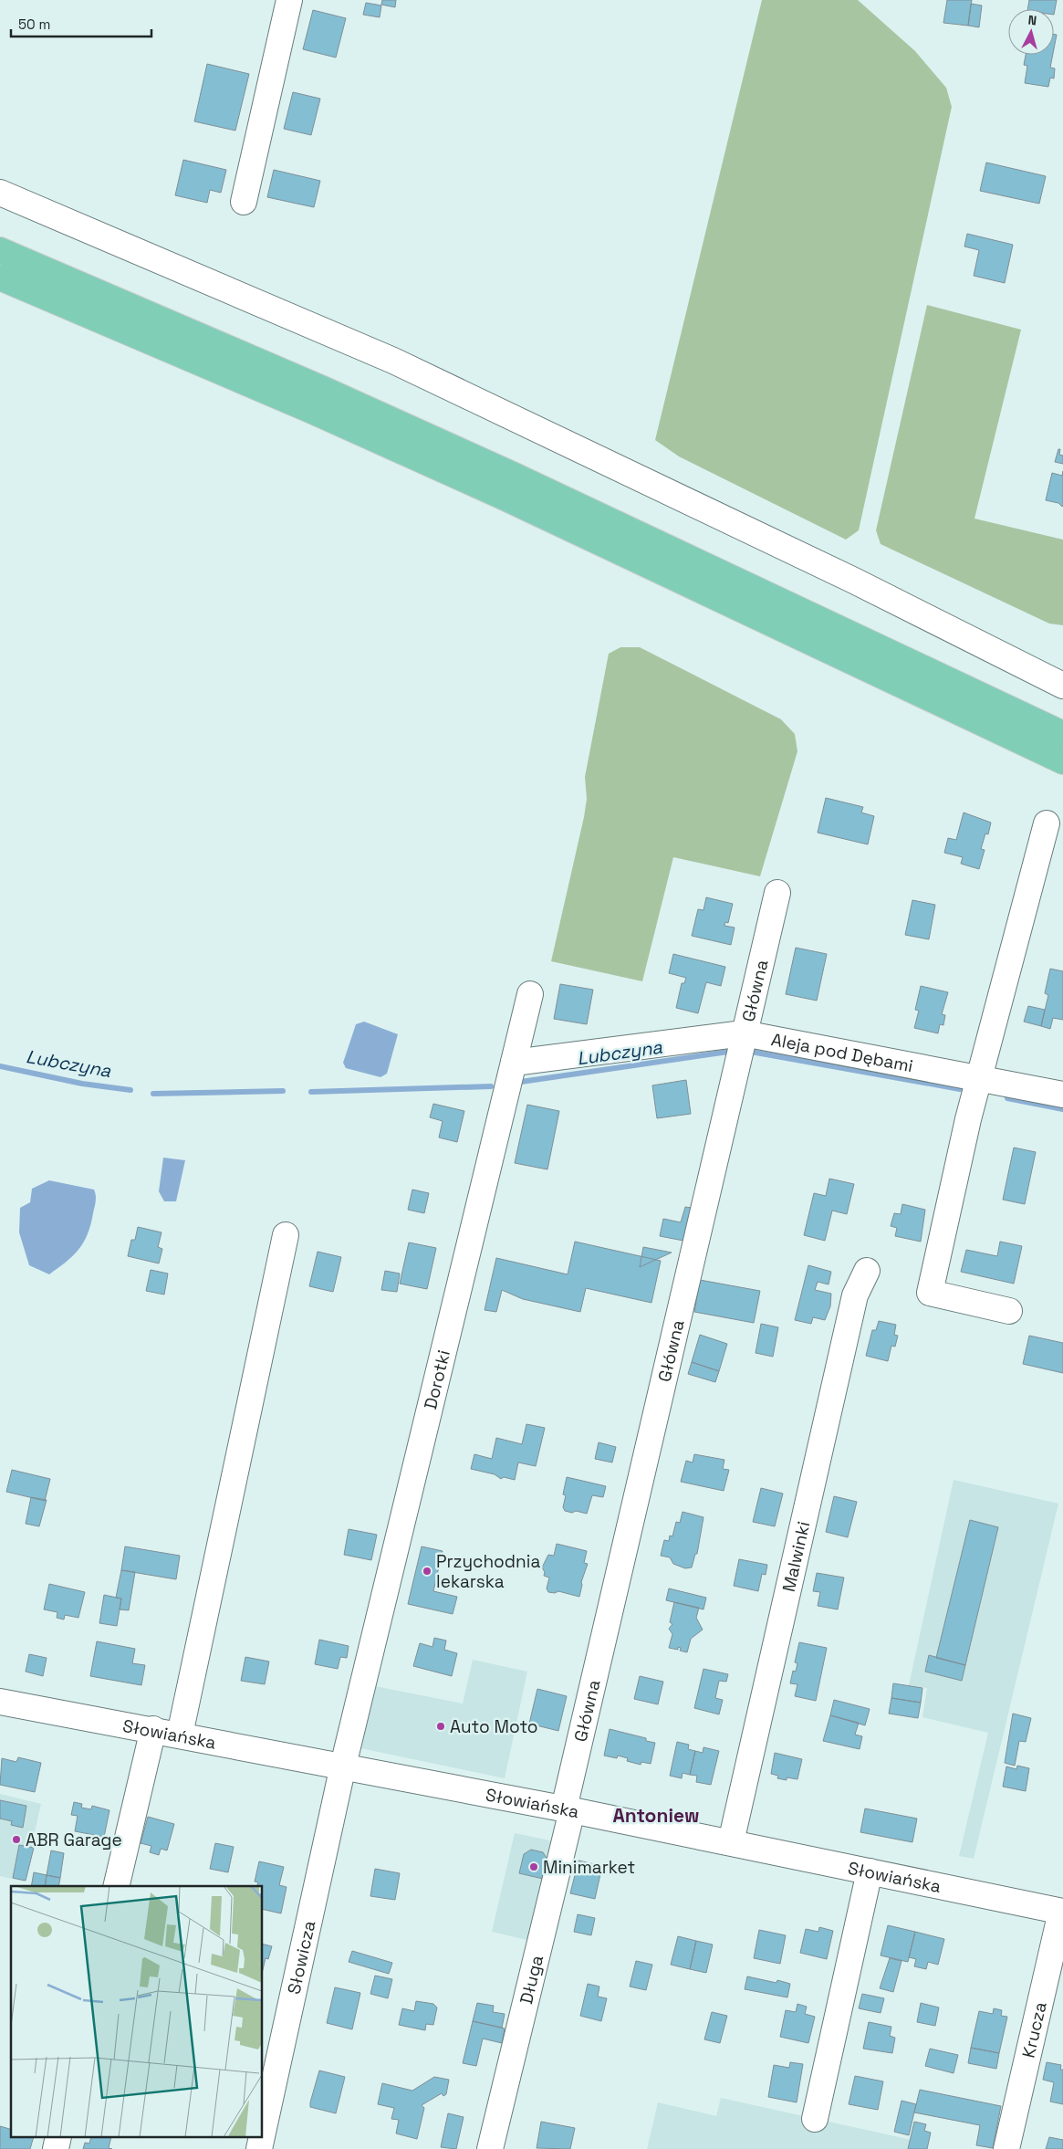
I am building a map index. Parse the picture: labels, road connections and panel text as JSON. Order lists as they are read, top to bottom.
{
  "streets": {
    "street": [
      "Główna",
      "Aleja pod Dębami",
      "Dorotki",
      "Malwinki",
      "Słowiańska",
      "Słowicza",
      "Długa",
      "Krucza"
    ]
  },
  "crossings": [
    ["Główna", "Aleja pod Dębami"],
    ["Główna", "Słowiańska"],
    ["Główna", "Długa"],
    ["Aleja pod Dębami", "Dorotki"],
    ["Dorotki", "Słowiańska"],
    ["Dorotki", "Słowicza"],
    ["Malwinki", "Słowiańska"],
    ["Słowiańska", "Słowicza"],
    ["Słowiańska", "Długa"],
    ["Słowiańska", "Krucza"]
  ],
  "districts": ["Antoniew"],
  "water": ["Lubczyna"],
  "places": [
    "Przychodnia lekarska",
    "Auto Moto",
    "ABR Garage",
    "Minimarket"
  ],
  "scale_bar": "50 m",
  "north": "top"
}
